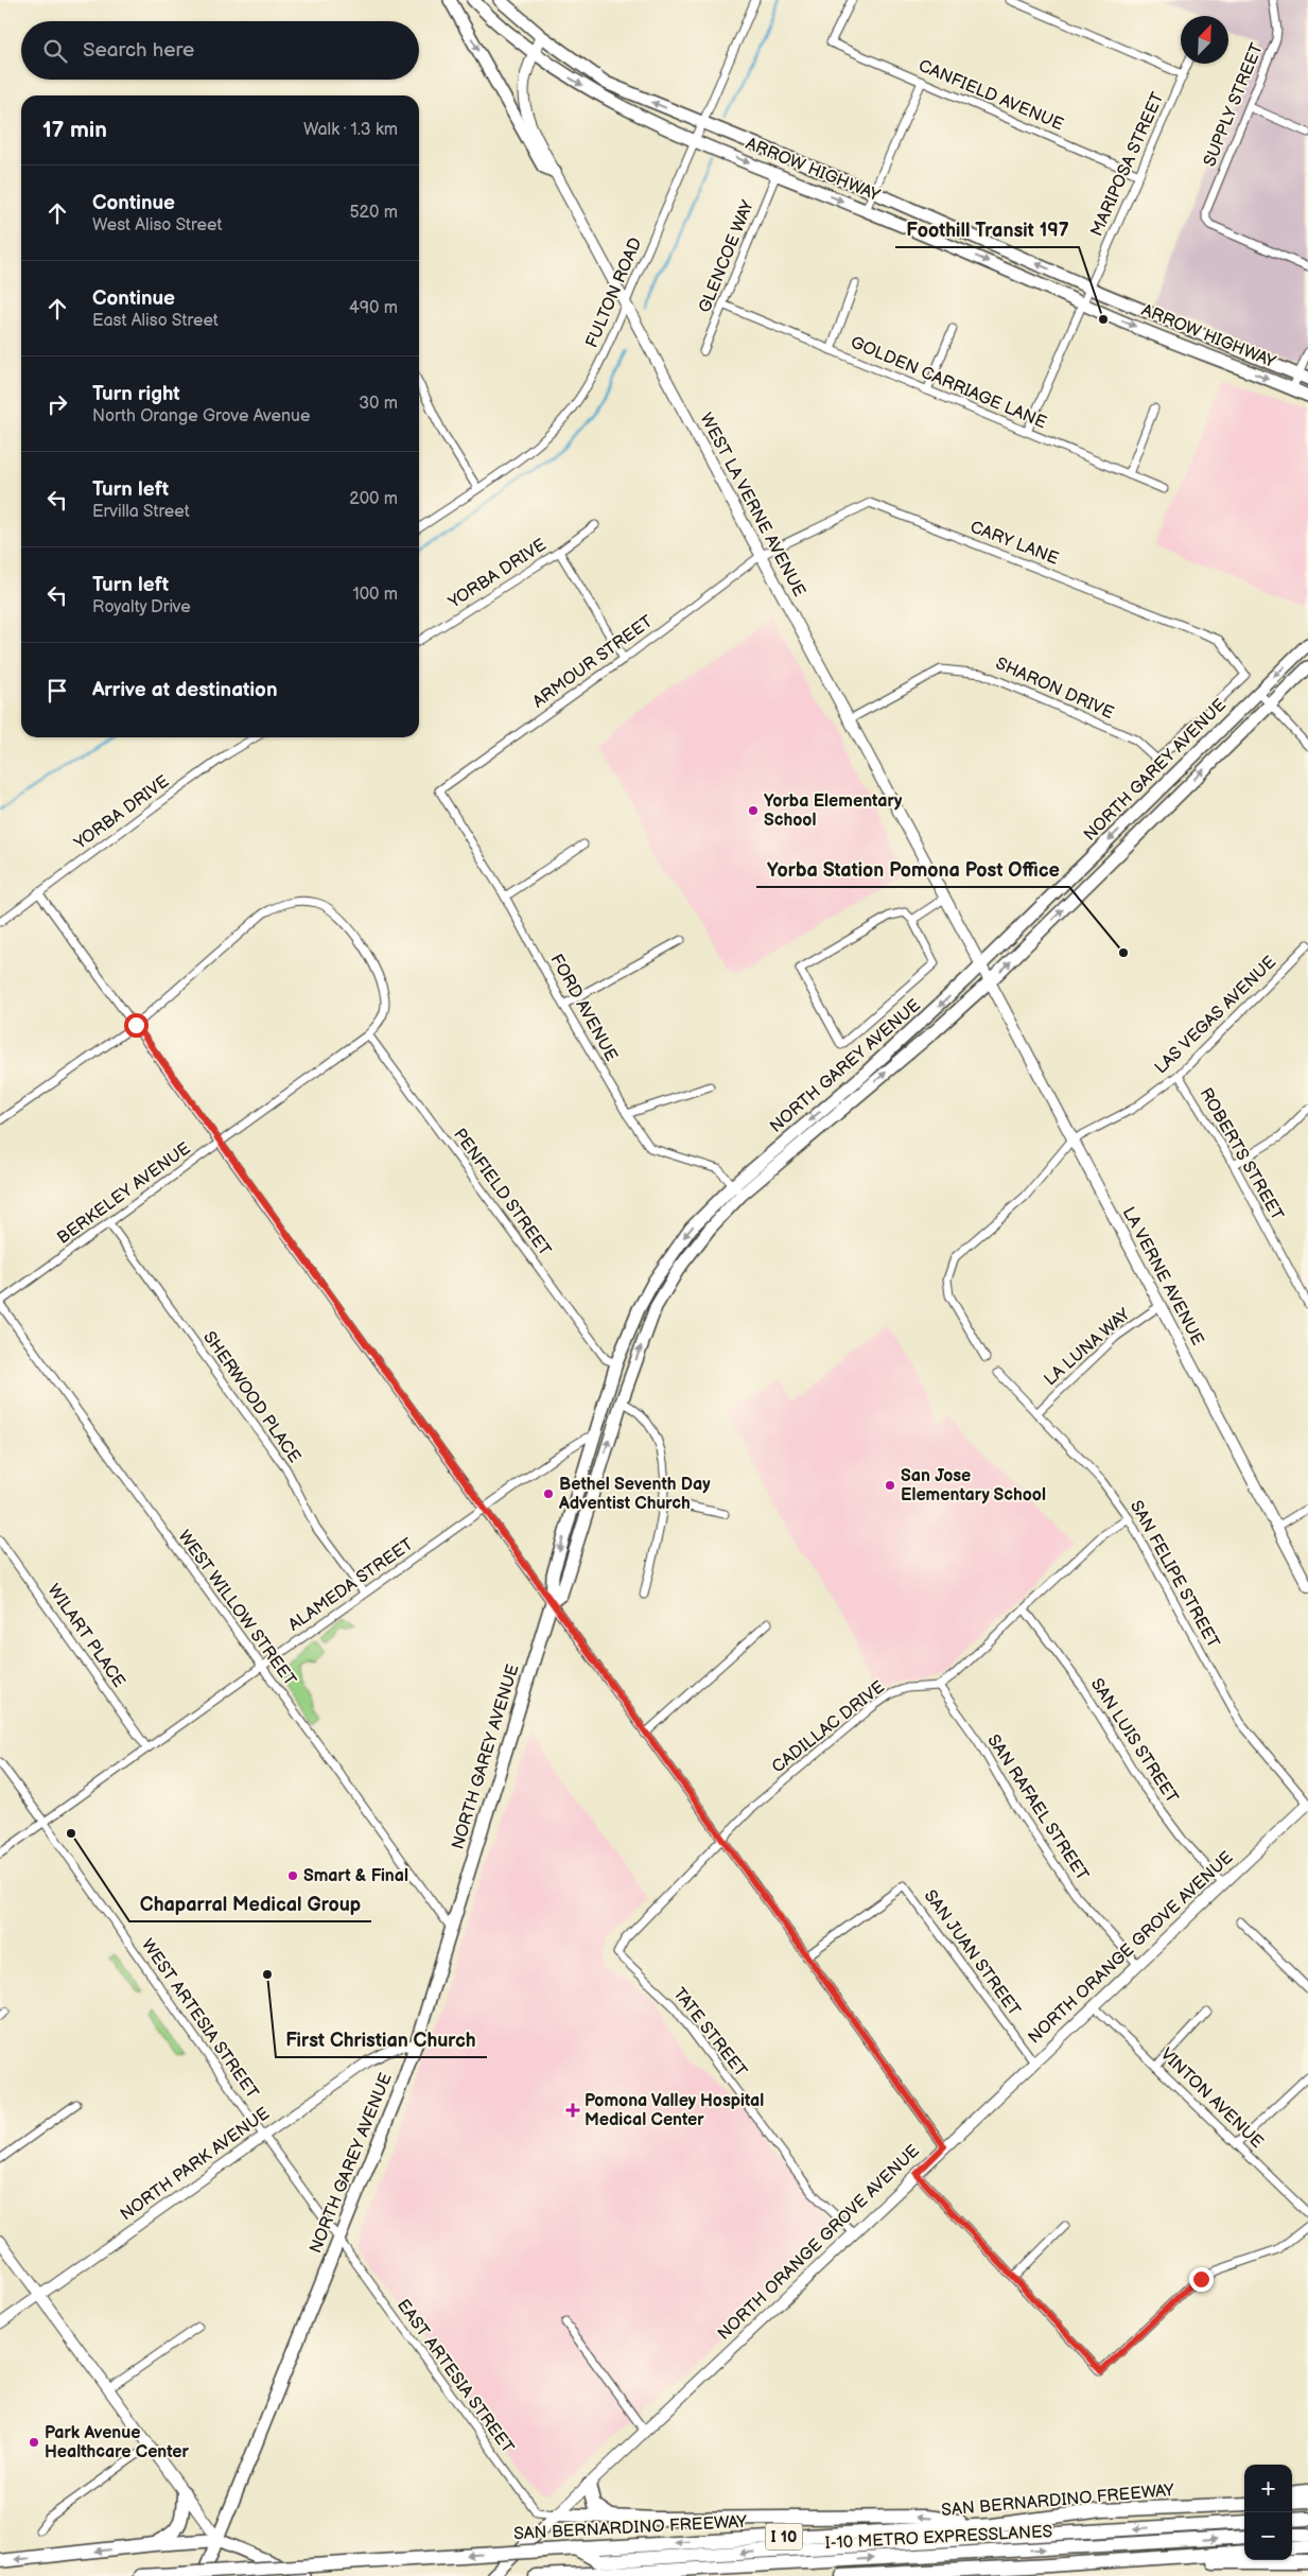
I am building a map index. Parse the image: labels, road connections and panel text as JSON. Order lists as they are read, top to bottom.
{
  "streets": {
    "highway": ["SAN BERNARDINO FREEWAY", "I 10", "I-10 METRO EXPRESSLANES"],
    "main road": [
      "ARROW HIGHWAY",
      "WEST LA VERNE AVENUE",
      "NORTH GAREY AVENUE",
      "LA VERNE AVENUE",
      "NORTH ORANGE GROVE AVENUE"
    ],
    "street": [
      "CANFIELD AVENUE",
      "SUPPLY STREET",
      "MARIPOSA STREET",
      "GLENCOE WAY",
      "FULTON ROAD",
      "GOLDEN CARRIAGE LANE",
      "CARY LANE",
      "YORBA DRIVE",
      "ARMOUR STREET",
      "SHARON DRIVE",
      "FORD AVENUE",
      "LAS VEGAS AVENUE",
      "ROBERTS STREET",
      "PENFIELD STREET",
      "BERKELEY AVENUE",
      "LA LUNA WAY",
      "SHERWOOD PLACE",
      "SAN FELIPE STREET",
      "ALAMEDA STREET",
      "WEST WILLOW STREET",
      "WILART PLACE",
      "CADILLAC DRIVE",
      "SAN LUIS STREET",
      "SAN RAFAEL STREET",
      "SAN JUAN STREET",
      "WEST ARTESIA STREET",
      "TATE STREET",
      "VINTON AVENUE",
      "NORTH PARK AVENUE",
      "EAST ARTESIA STREET"
    ]
  },
  "crossings": [
    ["CANFIELD AVENUE", "MARIPOSA STREET"],
    ["MARIPOSA STREET", "ARROW HIGHWAY"],
    ["MARIPOSA STREET", "GOLDEN CARRIAGE LANE"],
    ["ARROW HIGHWAY", "GLENCOE WAY"],
    ["ARROW HIGHWAY", "FULTON ROAD"],
    ["ARROW HIGHWAY", "WEST LA VERNE AVENUE"],
    ["GLENCOE WAY", "GOLDEN CARRIAGE LANE"],
    ["FULTON ROAD", "WEST LA VERNE AVENUE"],
    ["WEST LA VERNE AVENUE", "CARY LANE"],
    ["WEST LA VERNE AVENUE", "ARMOUR STREET"],
    ["WEST LA VERNE AVENUE", "SHARON DRIVE"],
    ["WEST LA VERNE AVENUE", "NORTH GAREY AVENUE"],
    ["WEST LA VERNE AVENUE", "LA VERNE AVENUE"],
    ["CARY LANE", "ARMOUR STREET"],
    ["CARY LANE", "SHARON DRIVE"],
    ["ARMOUR STREET", "FORD AVENUE"],
    ["NORTH GAREY AVENUE", "FORD AVENUE"],
    ["NORTH GAREY AVENUE", "PENFIELD STREET"],
    ["NORTH GAREY AVENUE", "LA VERNE AVENUE"],
    ["NORTH GAREY AVENUE", "ALAMEDA STREET"],
    ["NORTH GAREY AVENUE", "WEST WILLOW STREET"],
    ["NORTH GAREY AVENUE", "WEST ARTESIA STREET"],
    ["NORTH GAREY AVENUE", "NORTH PARK AVENUE"],
    ["NORTH GAREY AVENUE", "EAST ARTESIA STREET"],
    ["LAS VEGAS AVENUE", "ROBERTS STREET"],
    ["LAS VEGAS AVENUE", "LA VERNE AVENUE"],
    ["PENFIELD STREET", "BERKELEY AVENUE"],
    ["BERKELEY AVENUE", "SHERWOOD PLACE"],
    ["BERKELEY AVENUE", "WEST WILLOW STREET"],
    ["LA VERNE AVENUE", "LA LUNA WAY"],
    ["LA LUNA WAY", "SAN FELIPE STREET"],
    ["SHERWOOD PLACE", "ALAMEDA STREET"],
    ["SAN FELIPE STREET", "NORTH ORANGE GROVE AVENUE"],
    ["ALAMEDA STREET", "WEST WILLOW STREET"],
    ["ALAMEDA STREET", "WILART PLACE"],
    ["ALAMEDA STREET", "WEST ARTESIA STREET"],
    ["CADILLAC DRIVE", "SAN RAFAEL STREET"],
    ["CADILLAC DRIVE", "TATE STREET"],
    ["SAN LUIS STREET", "NORTH ORANGE GROVE AVENUE"],
    ["SAN RAFAEL STREET", "NORTH ORANGE GROVE AVENUE"],
    ["NORTH ORANGE GROVE AVENUE", "SAN JUAN STREET"],
    ["NORTH ORANGE GROVE AVENUE", "TATE STREET"],
    ["NORTH ORANGE GROVE AVENUE", "VINTON AVENUE"],
    ["NORTH ORANGE GROVE AVENUE", "EAST ARTESIA STREET"],
    ["WEST ARTESIA STREET", "NORTH PARK AVENUE"],
    ["WEST ARTESIA STREET", "EAST ARTESIA STREET"],
    ["SAN BERNARDINO FREEWAY", "I-10 METRO EXPRESSLANES"]
  ],
  "places": {
    "other": [
      "Foothill Transit 197",
      "Yorba Elementary School",
      "Yorba Station Pomona Post Office",
      "San Jose Elementary School",
      "Bethel Seventh Day Adventist Church",
      "Chaparral Medical Group",
      "Smart & Final",
      "First Christian Church",
      "Park Avenue Healthcare Center"
    ],
    "health": ["Pomona Valley Hospital Medical Center"]
  },
  "north": "top right",
  "page": {
    "search": "Search here",
    "heading": ["17 min", "Walk · 1.3 km"],
    "list": [
      ["Continue", "West Aliso Street", "520 m"],
      ["Continue", "East Aliso Street", "490 m"],
      ["Turn right", "North Orange Grove Avenue", "30 m"],
      ["Turn left", "Ervilla Street", "200 m"],
      ["Turn left", "Royalty Drive", "100 m"],
      "Arrive at destination"
    ],
    "map_buttons": ["+", "−"]
  }
}
